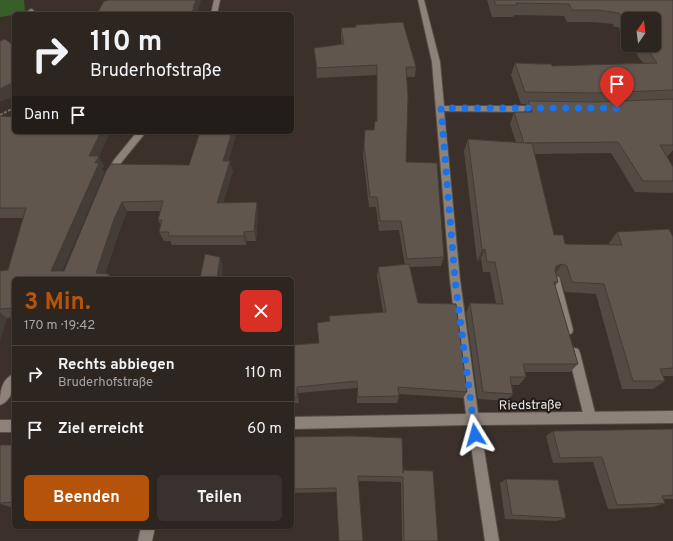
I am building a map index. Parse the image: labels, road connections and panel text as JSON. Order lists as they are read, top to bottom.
{
  "streets": {
    "street": ["Riedstraße"]
  },
  "north": "top",
  "page": {
    "turn": ["110 m", "Bruderhofstraße"],
    "then": "Dann",
    "heading": ["3 Min.", "170 m · 19:42"],
    "list": [
      {
        "name": "Rechts abbiegen",
        "note": "Bruderhofstraße",
        "value": "110 m"
      },
      {
        "name": "Ziel erreicht",
        "value": "60 m"
      }
    ],
    "buttons": ["Beenden", "Teilen"]
  }
}
